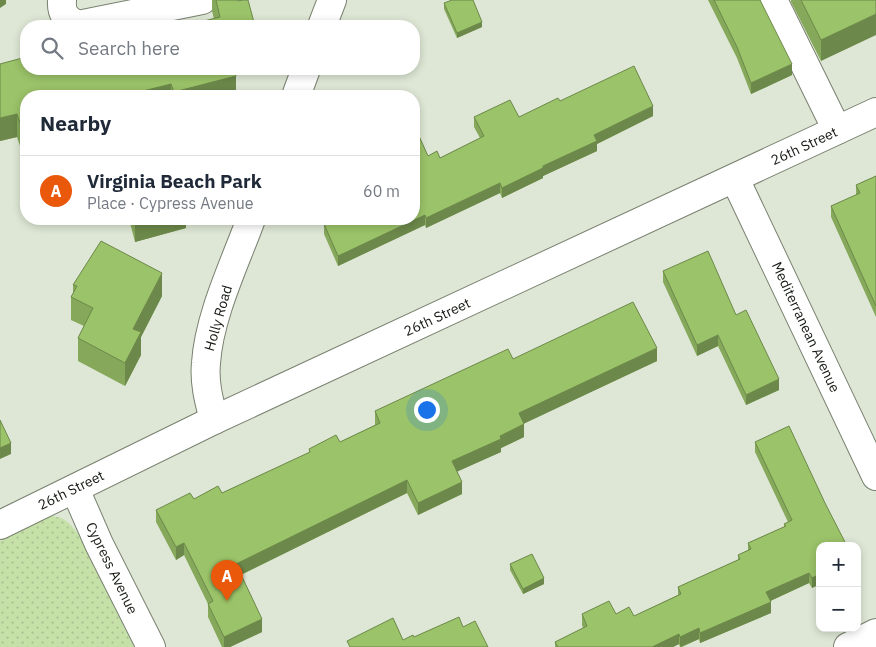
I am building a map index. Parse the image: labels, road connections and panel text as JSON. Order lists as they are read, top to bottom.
{
  "streets": {
    "street": [
      "26th Street",
      "Holly Road",
      "Mediterranean Avenue",
      "Cypress Avenue"
    ]
  },
  "crossings": [
    ["26th Street", "Holly Road"],
    ["26th Street", "Mediterranean Avenue"],
    ["26th Street", "Cypress Avenue"]
  ],
  "page": {
    "search": "Search here",
    "heading": "Nearby",
    "list": [
      {
        "mark": "A",
        "name": "Virginia Beach Park",
        "note": "Place · Cypress Avenue",
        "value": "60 m"
      }
    ],
    "map_buttons": ["+", "−"],
    "pins": "A"
  }
}
